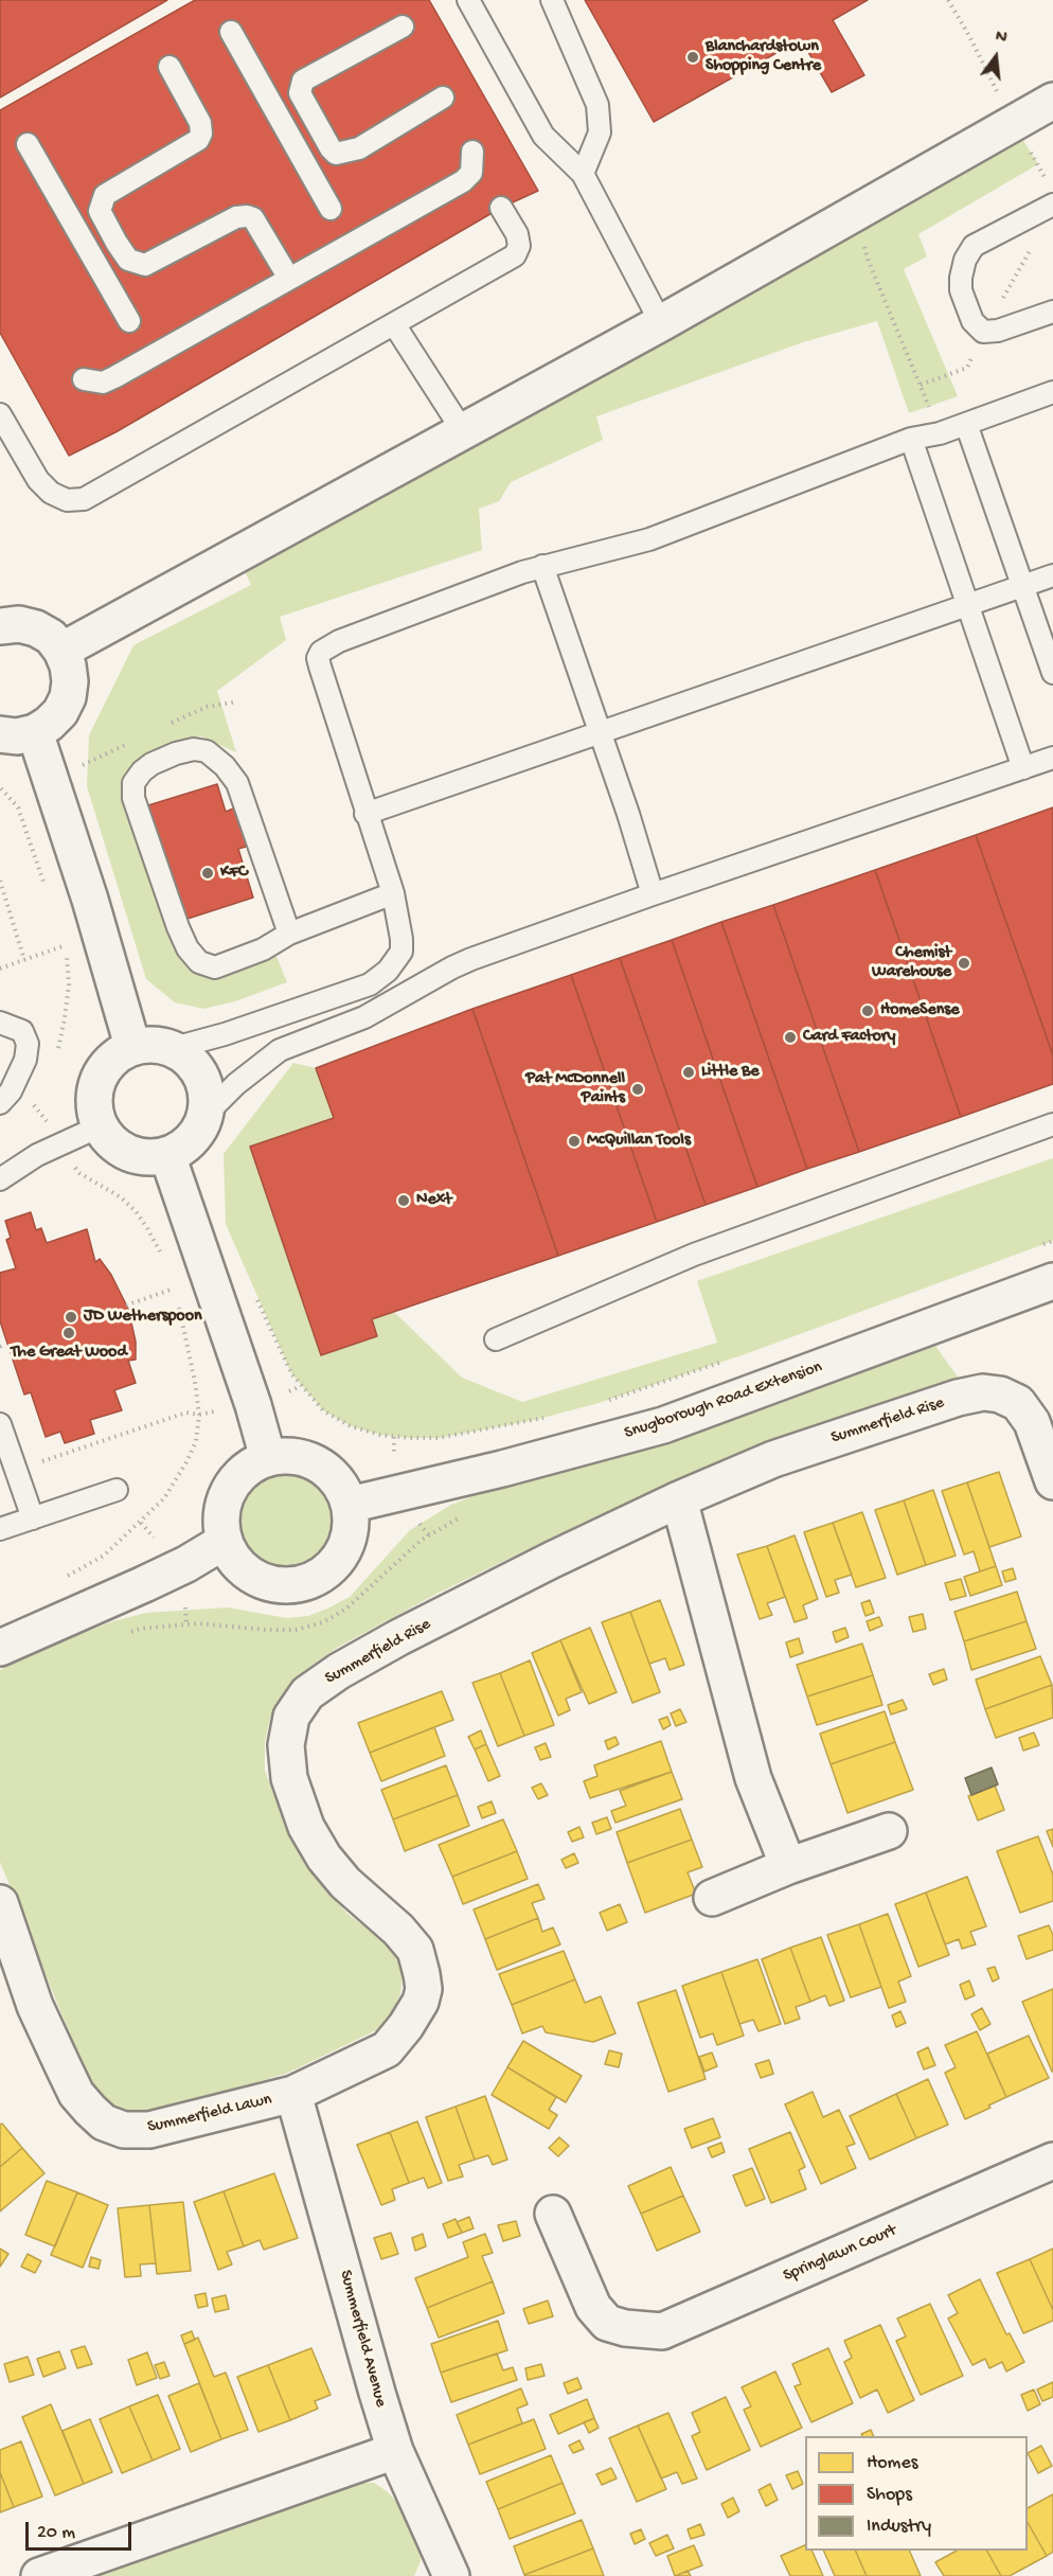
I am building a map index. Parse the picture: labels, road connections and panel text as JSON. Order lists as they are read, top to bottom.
{
  "streets": {
    "street": [
      "Snugborough Road Extension",
      "Summerfield Rise",
      "Summerfield Lawn",
      "Springlawn Court",
      "Summerfield Avenue"
    ]
  },
  "crossings": [
    ["Summerfield Rise", "Summerfield Lawn"],
    ["Summerfield Rise", "Summerfield Avenue"],
    ["Summerfield Lawn", "Summerfield Avenue"]
  ],
  "places": [
    "Blanchardstown Shopping Centre",
    "KFC",
    "Chemist Warehouse",
    "HomeSense",
    "Card Factory",
    "Little Be",
    "Pat McDonnell Paints",
    "McQuillan Tools",
    "Next",
    "JD Wetherspoon",
    "The Great Wood"
  ],
  "legend": ["Homes", "Shops", "Industry"],
  "scale_bar": "20 m",
  "north": "top"
}
